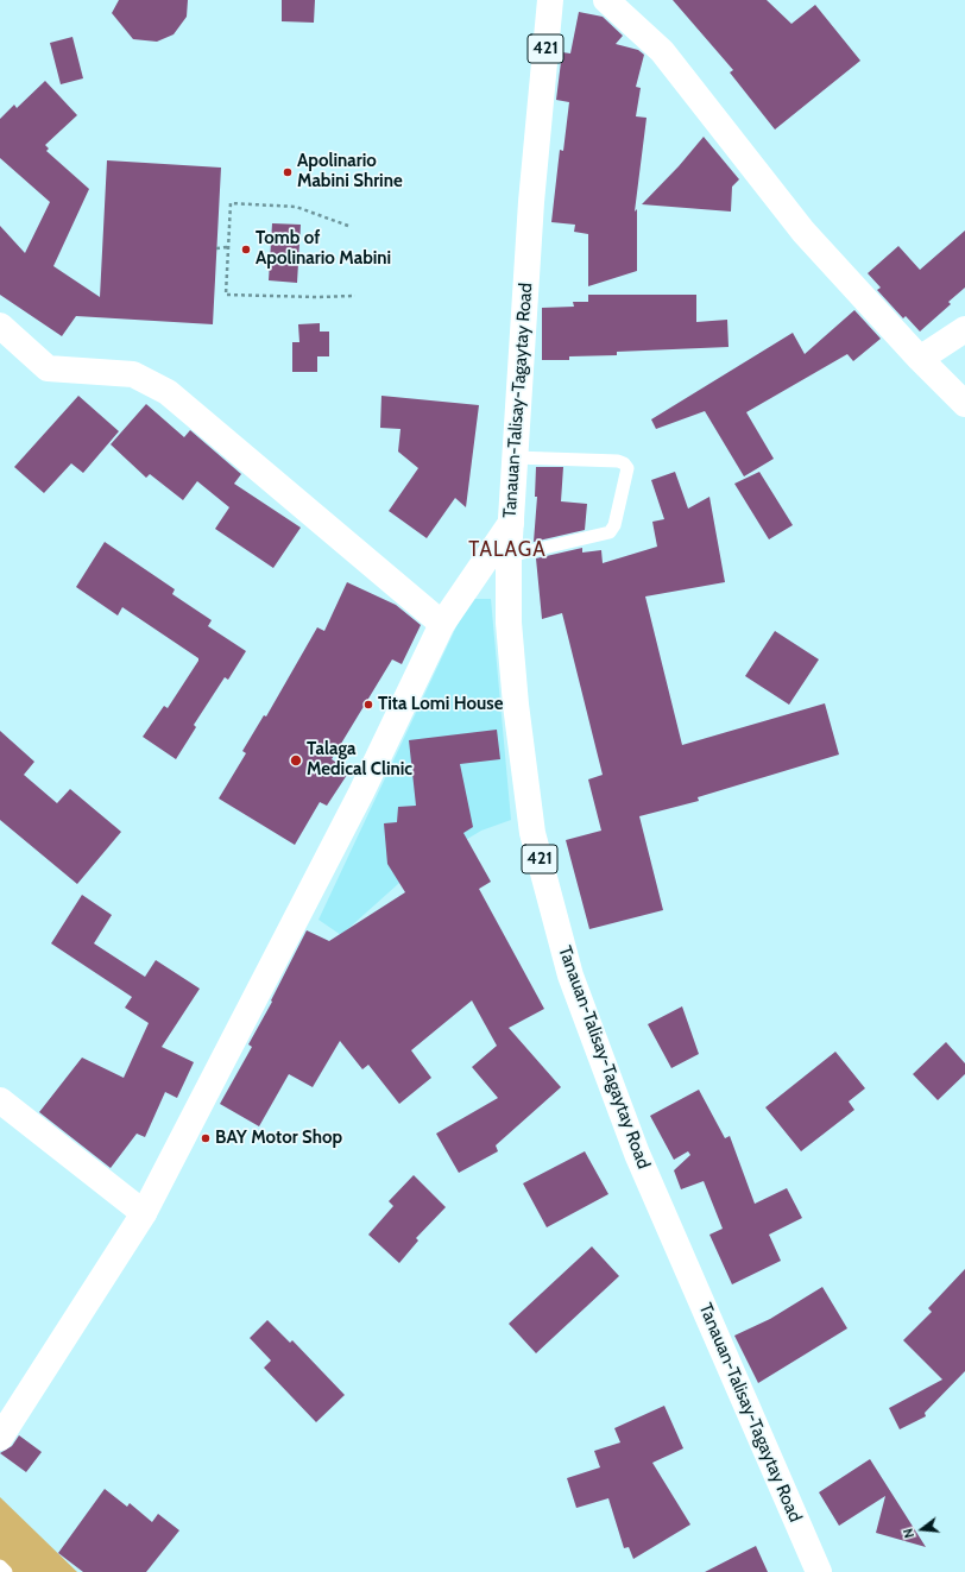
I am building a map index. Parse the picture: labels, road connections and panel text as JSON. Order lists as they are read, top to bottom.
{
  "streets": {
    "street": ["421", "Tanauan-Talisay-Tagaytay Road"]
  },
  "districts": ["TALAGA"],
  "places": [
    "Apolinario Mabini Shrine",
    "Tomb of Apolinario Mabini",
    "Tita Lomi House",
    "Talaga Medical Clinic",
    "BAY Motor Shop"
  ],
  "north": "left"
}
